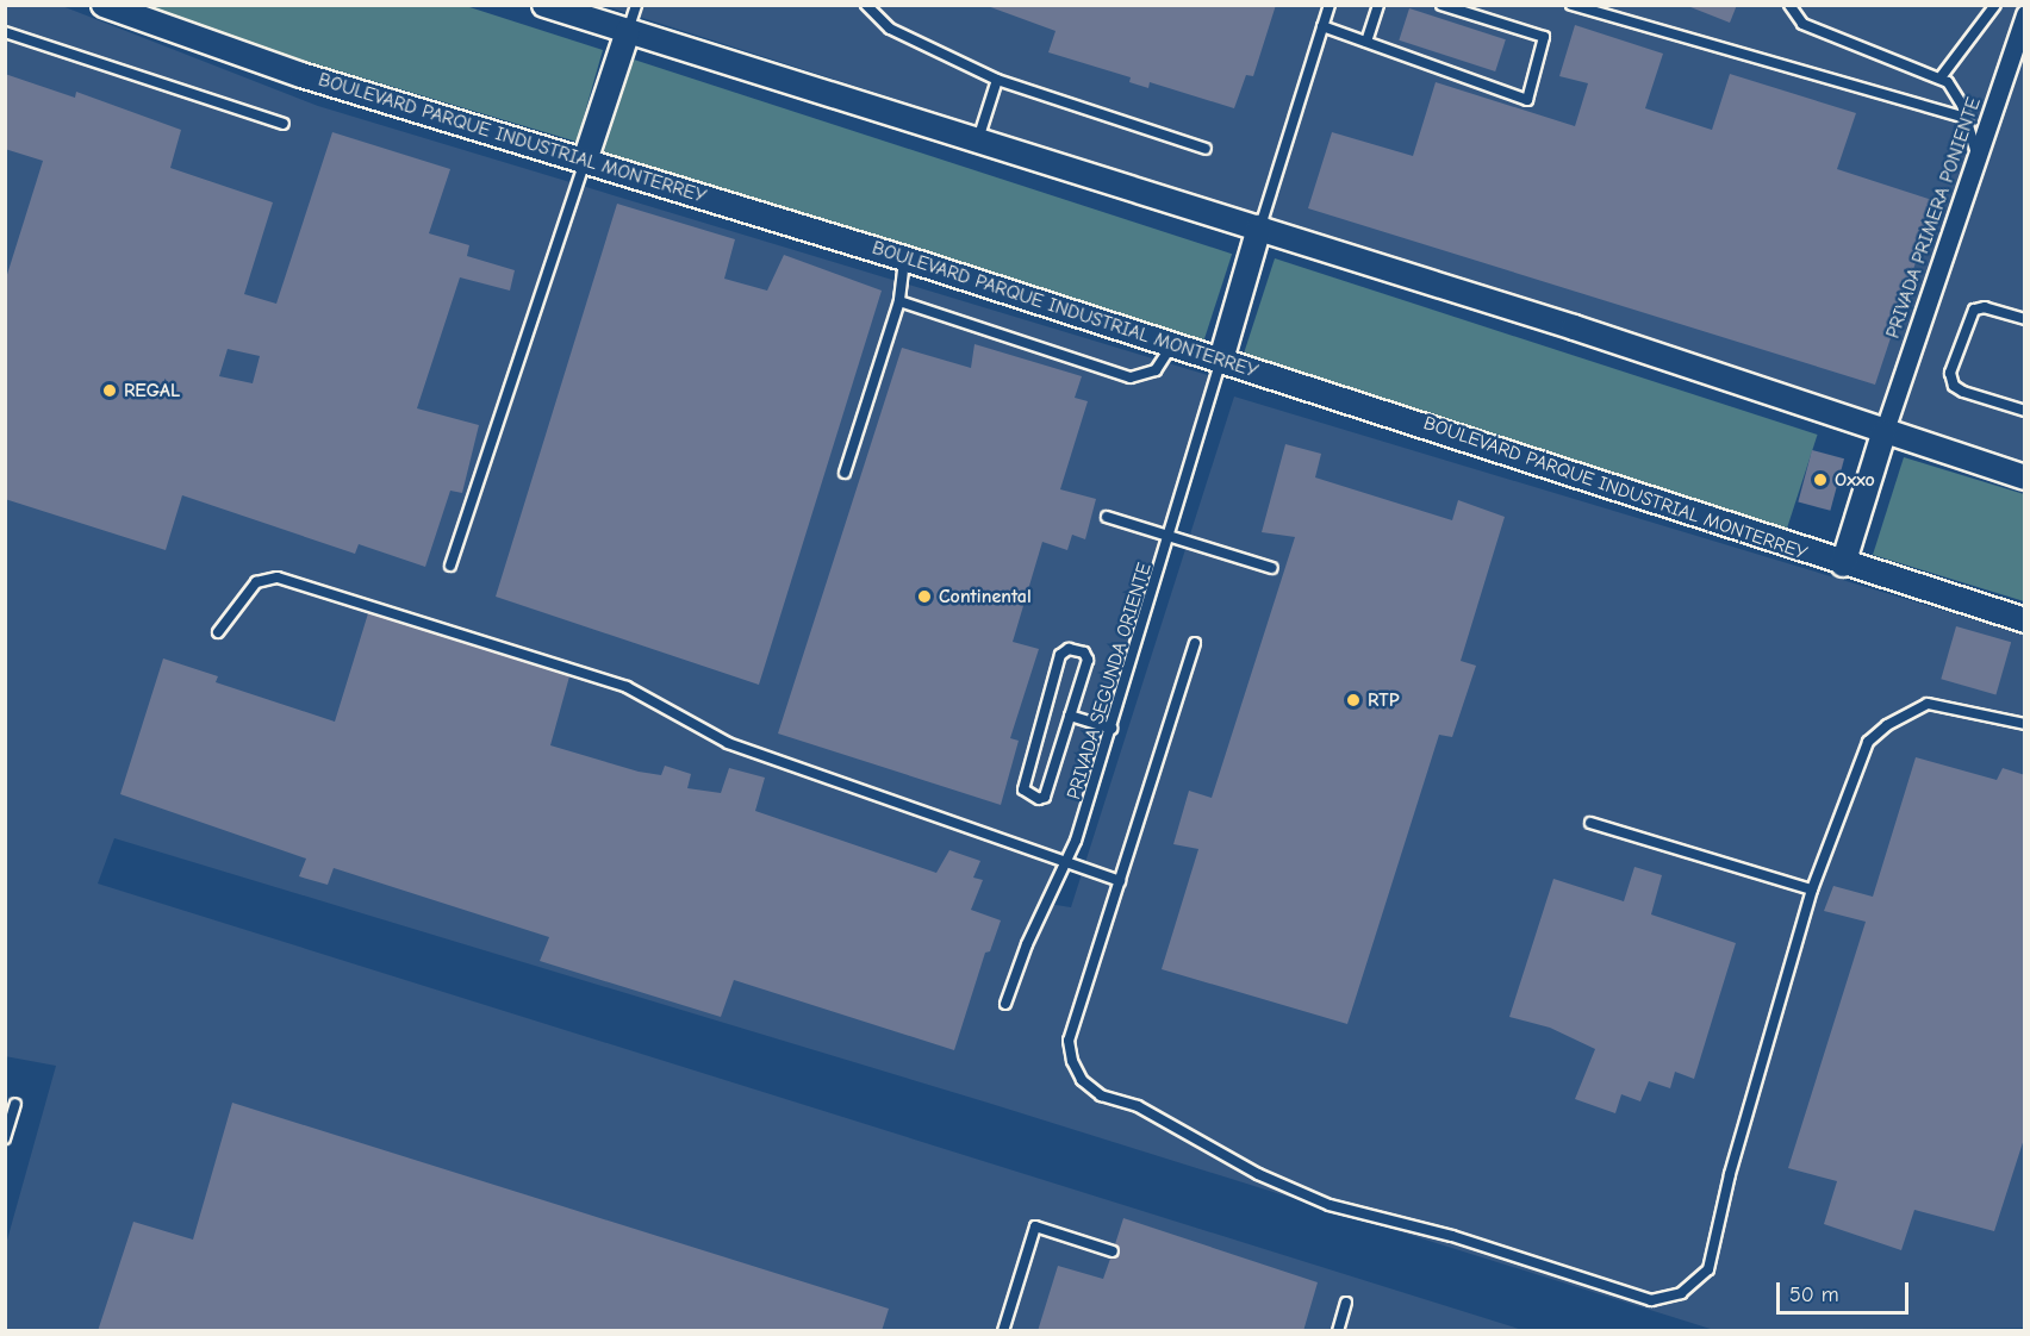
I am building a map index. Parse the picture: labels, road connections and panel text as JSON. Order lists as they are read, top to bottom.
{
  "streets": {
    "street": ["BOULEVARD PARQUE INDUSTRIAL MONTERREY", "PRIVADA PRIMERA PONIENTE"],
    "lane": ["PRIVADA SEGUNDA ORIENTE"]
  },
  "crossings": [
    ["BOULEVARD PARQUE INDUSTRIAL MONTERREY", "PRIVADA SEGUNDA ORIENTE"]
  ],
  "places": [
    "REGAL",
    "Oxxo",
    "Continental",
    "RTP"
  ],
  "scale_bar": "50 m"
}
